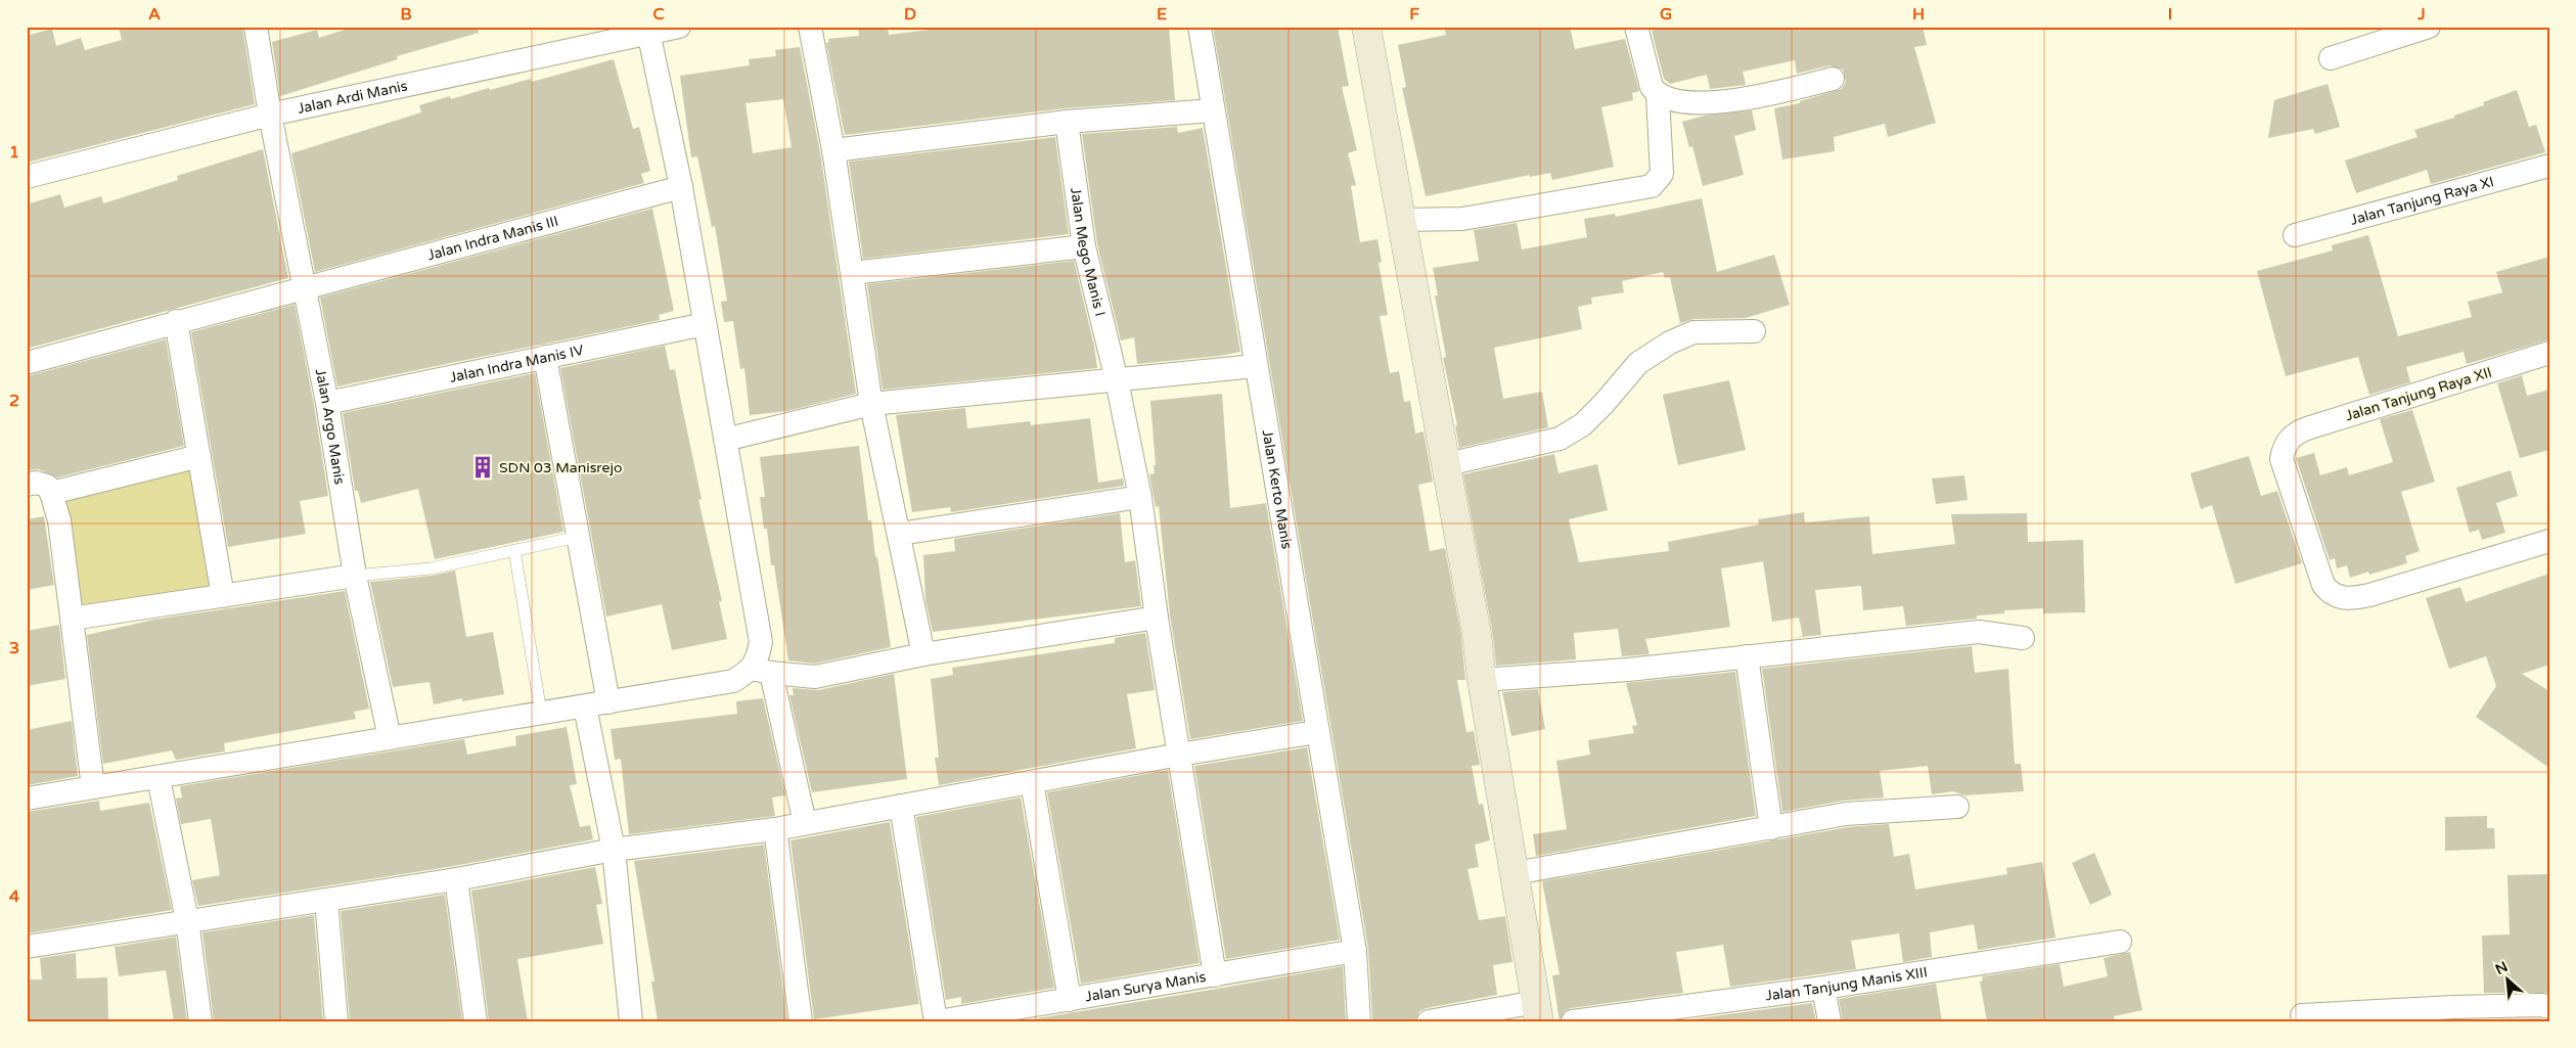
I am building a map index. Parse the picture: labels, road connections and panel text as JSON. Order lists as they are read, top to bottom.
{
  "streets": {
    "street": [
      "Jalan Ardi Manis",
      "Jalan Tanjung Raya XI",
      "Jalan Indra Manis III",
      "Jalan Mego Manis I",
      "Jalan Indra Manis IV",
      "Jalan Tanjung Raya XII",
      "Jalan Argo Manis",
      "Jalan Kerto Manis",
      "Jalan Tanjung Manis XIII",
      "Jalan Surya Manis"
    ]
  },
  "crossings": [
    ["Jalan Ardi Manis", "Jalan Argo Manis"],
    ["Jalan Indra Manis III", "Jalan Argo Manis"],
    ["Jalan Mego Manis I", "Jalan Surya Manis"],
    ["Jalan Indra Manis IV", "Jalan Argo Manis"],
    ["Jalan Kerto Manis", "Jalan Surya Manis"]
  ],
  "places": {
    "building": ["SDN 03 Manisrejo"]
  },
  "north": "top left",
  "grid": {
    "columns": [
      "A",
      "B",
      "C",
      "D",
      "E",
      "F",
      "G",
      "H",
      "I",
      "J"
    ],
    "rows": [
      "1",
      "2",
      "3",
      "4"
    ]
  }
}
